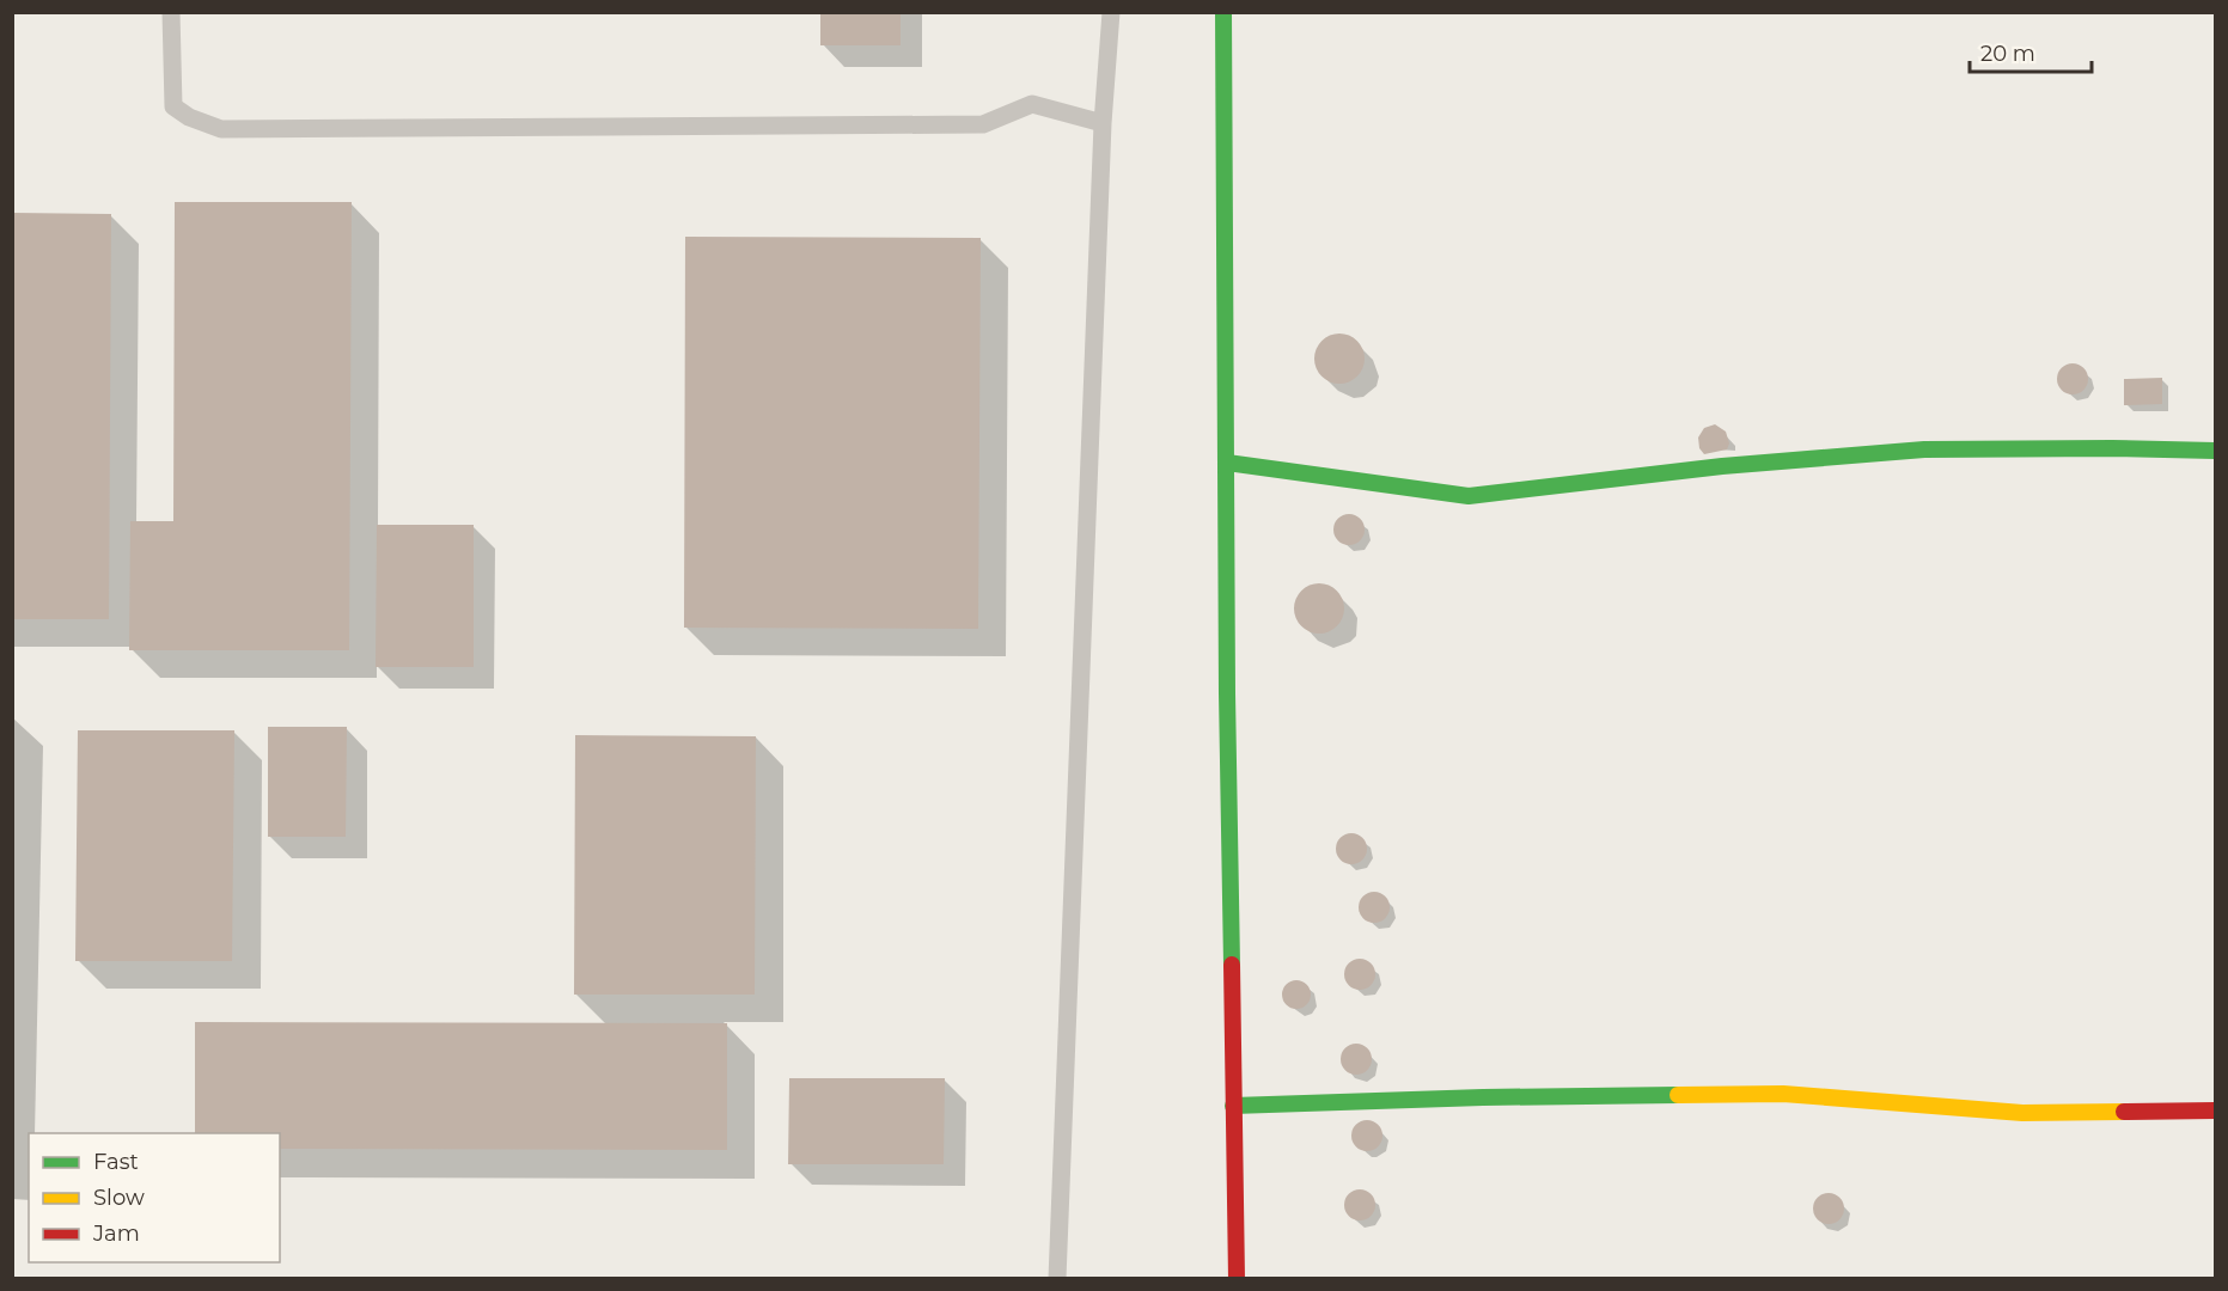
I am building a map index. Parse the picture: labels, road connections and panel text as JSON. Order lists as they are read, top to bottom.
{
  "legend": ["Fast", "Slow", "Jam"],
  "scale_bar": "20 m"
}
